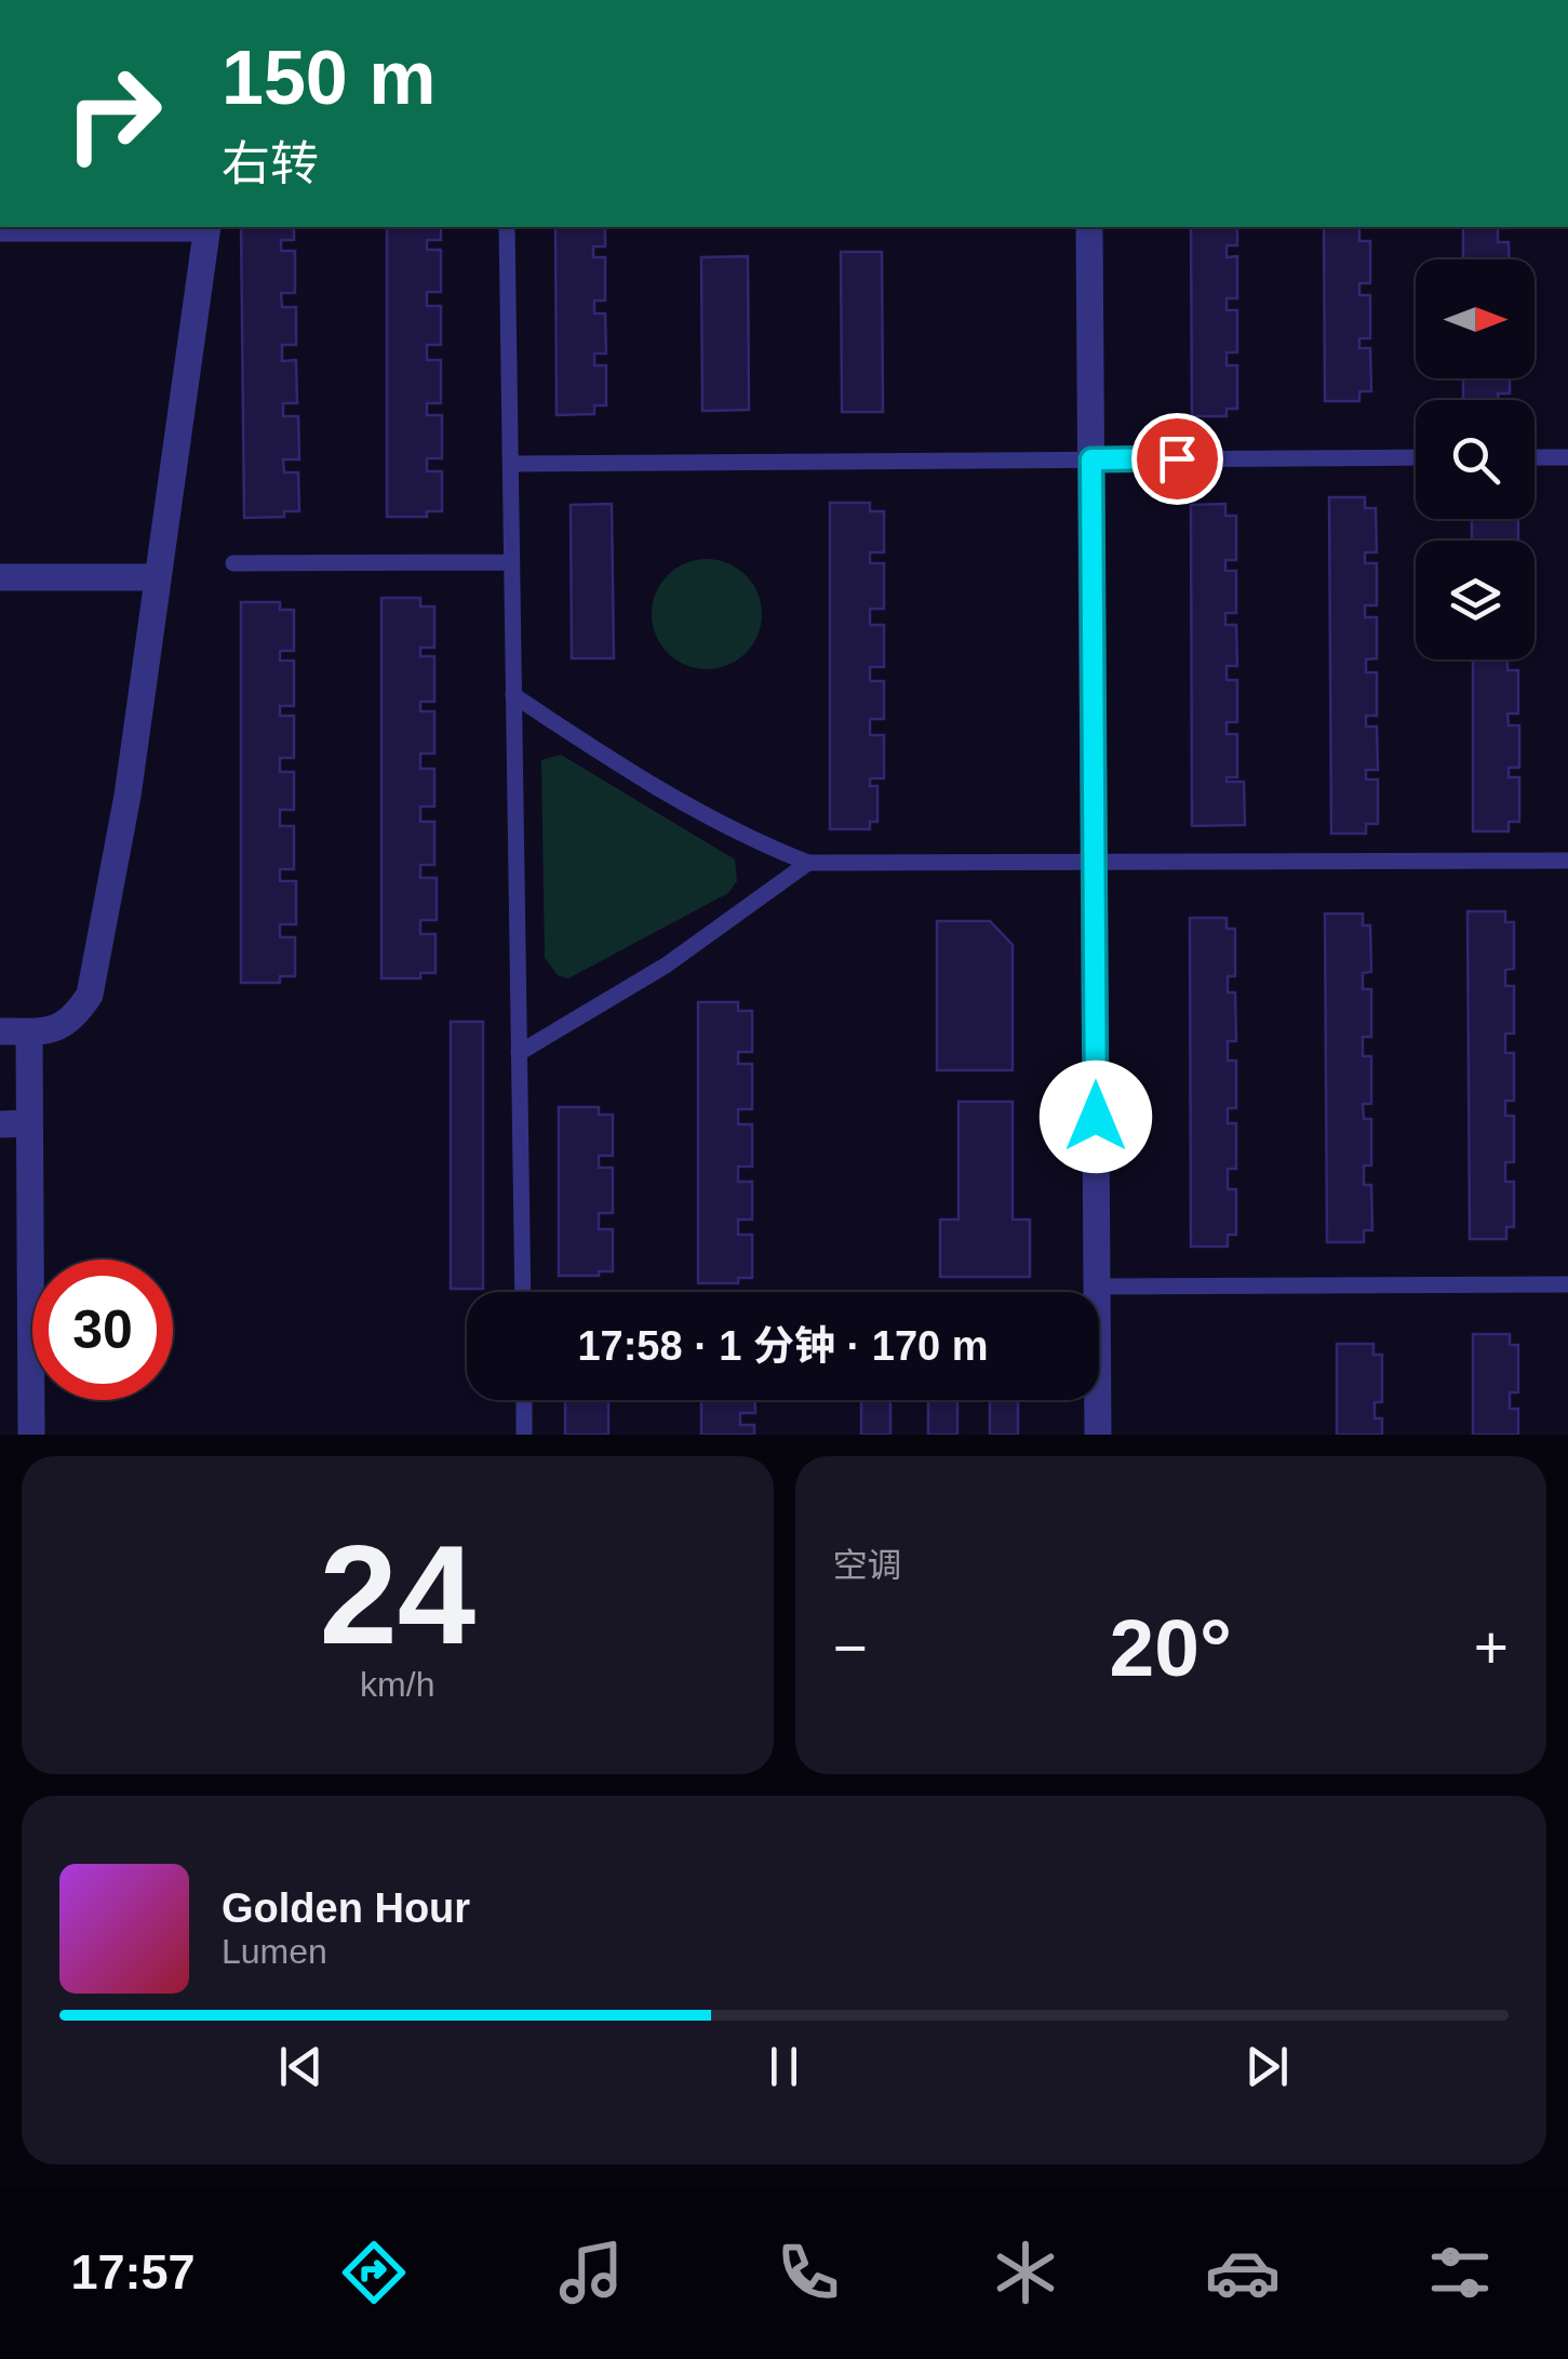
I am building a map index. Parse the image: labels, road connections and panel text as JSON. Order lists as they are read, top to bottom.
{
  "north": "right",
  "page": {
    "turn": ["150 m", "右转"],
    "limit": "30",
    "trip": "17:58 · 1 分钟 · 170 m",
    "tile": [
      ["24", "km/h"],
      "空调"
    ],
    "heat": ["−", "20°", "+"],
    "song": ["Golden Hour", "Lumen"],
    "tabs": "17:57"
  }
}
